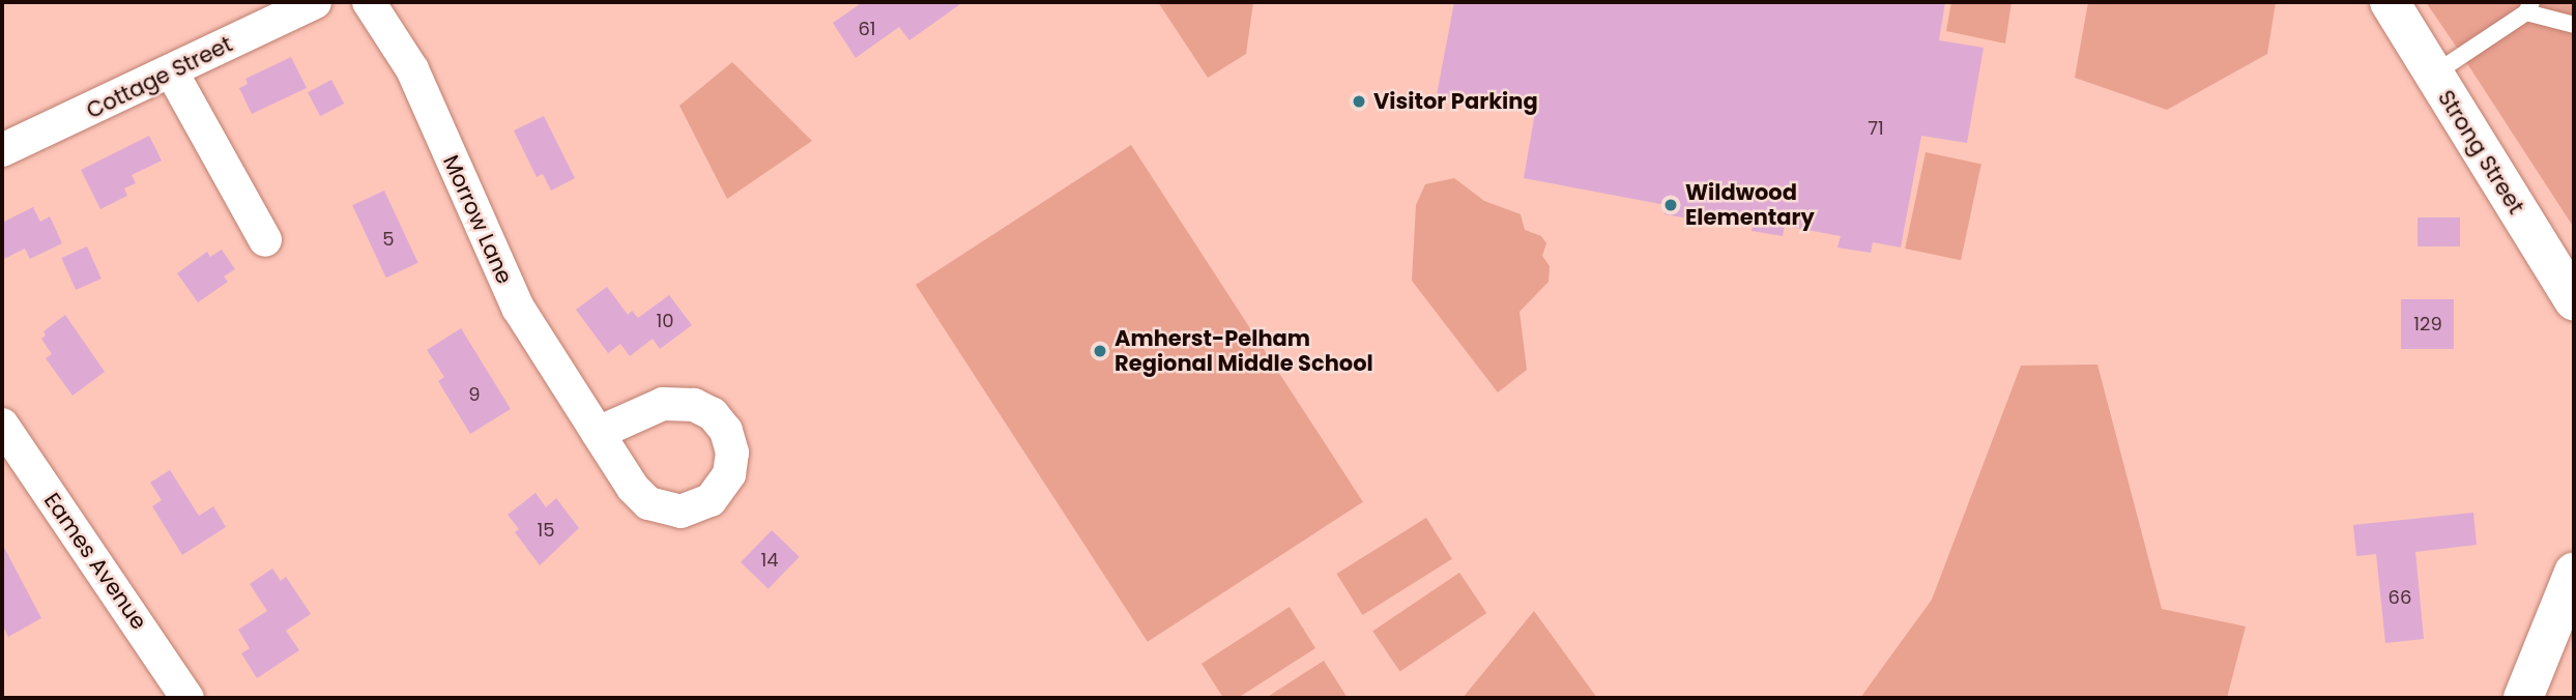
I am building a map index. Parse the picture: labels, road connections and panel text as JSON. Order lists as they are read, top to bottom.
{
  "streets": {
    "main road": ["Strong Street"],
    "street": ["Cottage Street", "Morrow Lane", "Eames Avenue"]
  },
  "places": ["Visitor Parking", "Wildwood Elementary", "Amherst-Pelham Regional Middle School"],
  "house_numbers": [
    "61",
    "71",
    "5",
    "10",
    "129",
    "9",
    "15",
    "14",
    "66"
  ]
}
